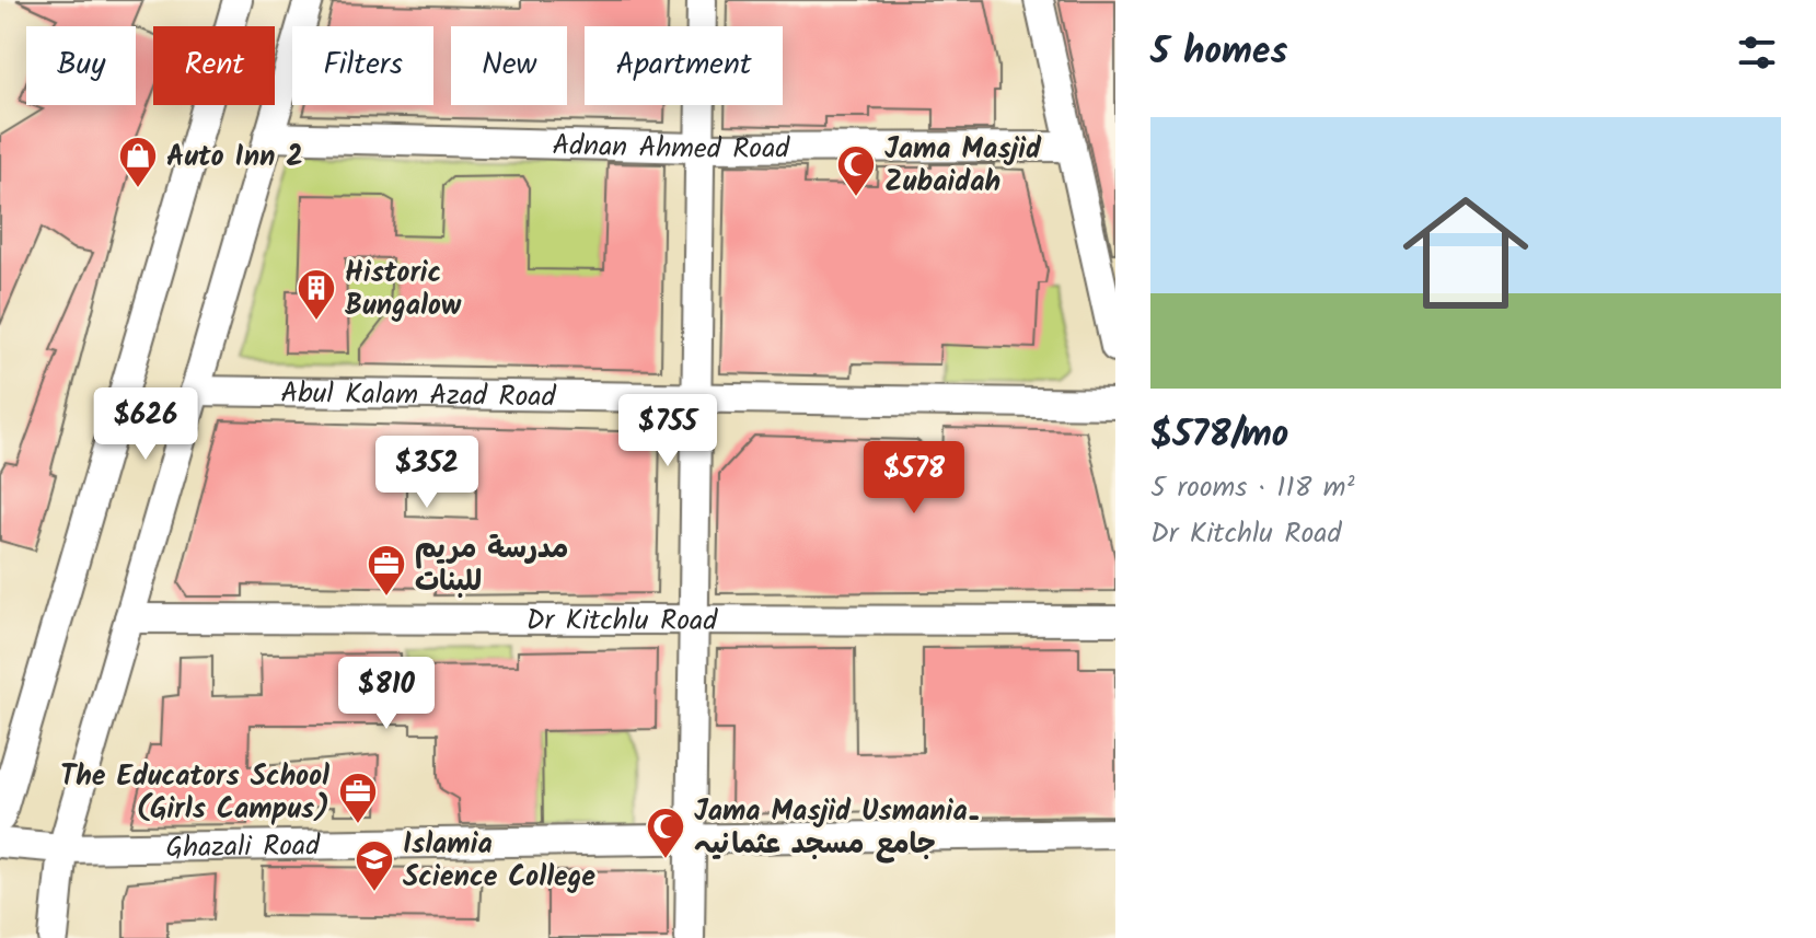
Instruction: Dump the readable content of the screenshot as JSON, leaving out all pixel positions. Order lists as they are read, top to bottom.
{
  "streets": {
    "street": [
      "Adnan Ahmed Road",
      "Abul Kalam Azad Road",
      "Dr Kitchlu Road",
      "Ghazali Road"
    ]
  },
  "places": {
    "shop": ["Auto Inn 2"],
    "mosque": ["Jama Masjid Zubaidah", "Jama Masjid Usmania۔ جامع مسجد عثمانیہ"],
    "building": ["Historic Bungalow"],
    "office": ["مدرسة مريم للبنات", "The Educators School (Girls Campus)"],
    "school or university": ["Islamia Science College"]
  },
  "page": {
    "heading": "5 homes",
    "chip": [
      "Buy",
      "Rent",
      "Filters",
      "New",
      "Apartment"
    ],
    "list": [
      {
        "name": "$578/mo",
        "note": "5 rooms · 118 m² · Dr Kitchlu Road"
      }
    ],
    "price": [
      "$626",
      "$755",
      "$352",
      "$578",
      "$810"
    ]
  }
}
